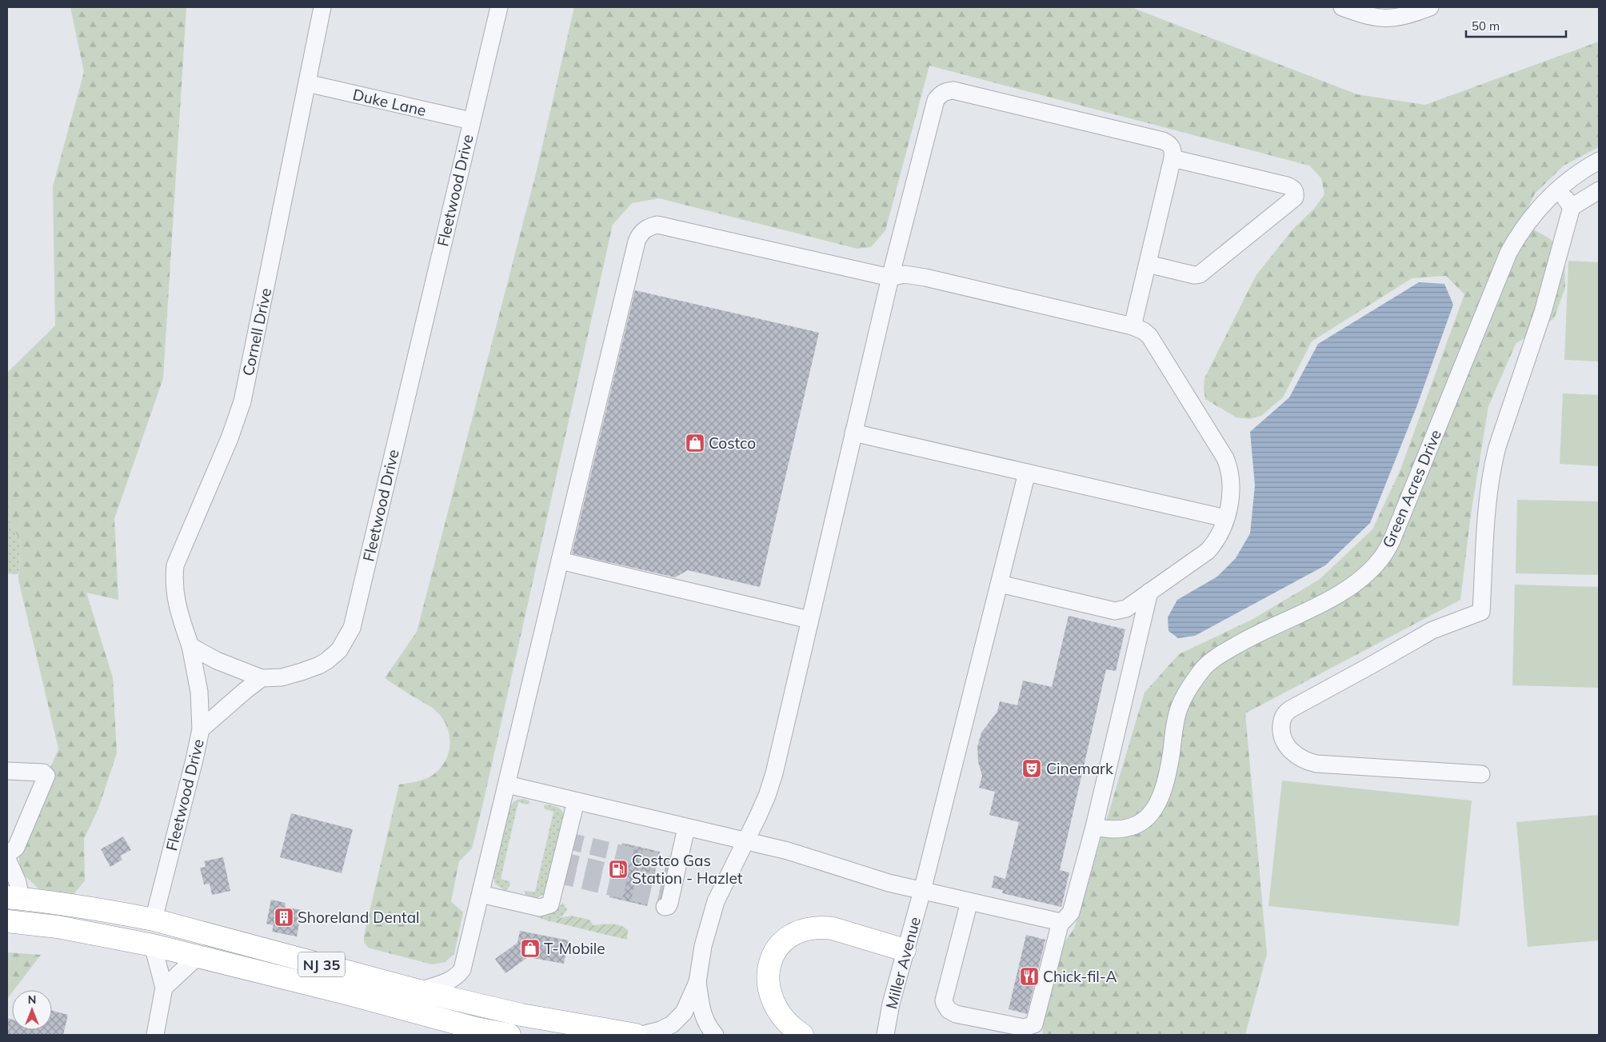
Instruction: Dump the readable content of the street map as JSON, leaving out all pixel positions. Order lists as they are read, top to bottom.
{
  "streets": {
    "highway": ["NJ 35"],
    "street": [
      "Duke Lane",
      "Fleetwood Drive",
      "Cornell Drive",
      "Green Acres Drive",
      "Miller Avenue"
    ]
  },
  "crossings": [
    ["Duke Lane", "Fleetwood Drive"],
    ["Duke Lane", "Cornell Drive"],
    ["Fleetwood Drive", "Cornell Drive"],
    ["Fleetwood Drive", "NJ 35"]
  ],
  "places": {
    "shop": ["Costco", "T-Mobile"],
    "theatre": ["Cinemark"],
    "fuel station": ["Costco Gas Station - Hazlet"],
    "building": ["Shoreland Dental"],
    "restaurant": ["Chick-fil-A"]
  },
  "scale_bar": "50 m",
  "north": "top"
}
